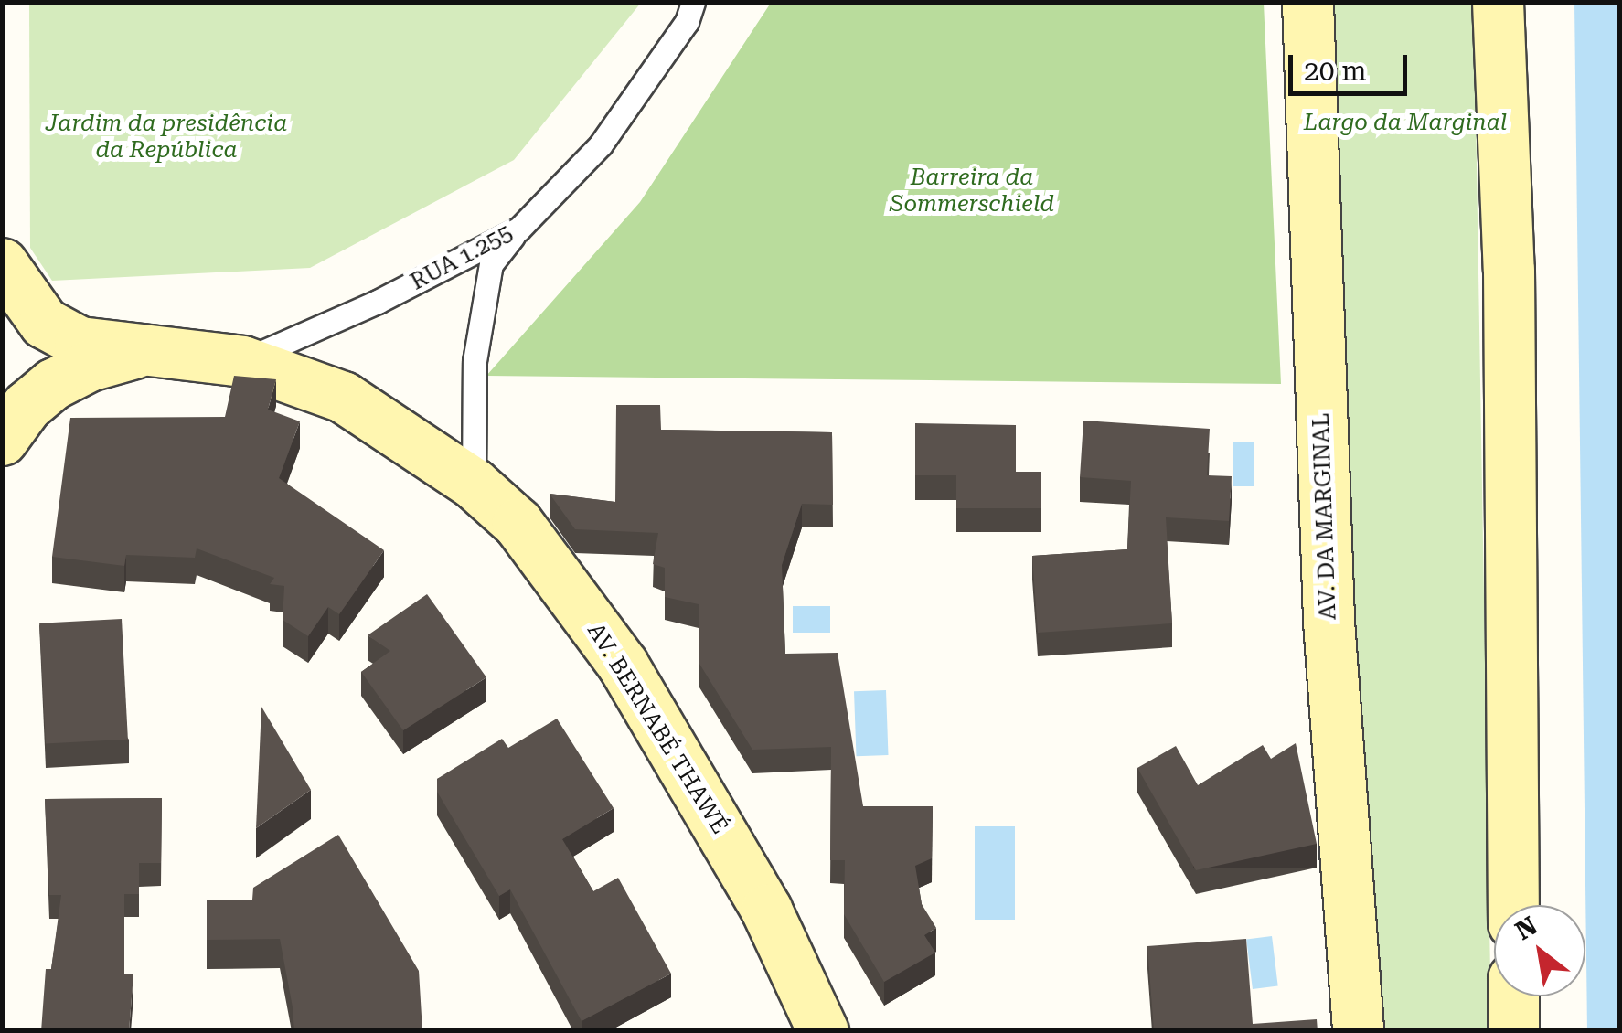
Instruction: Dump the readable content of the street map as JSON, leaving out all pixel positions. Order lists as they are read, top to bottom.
{
  "streets": {
    "main road": ["AV. DA MARGINAL", "AV. BERNABÉ THAWÉ"],
    "lane": ["RUA 1.255"]
  },
  "crossings": [
    ["RUA 1.255", "AV. BERNABÉ THAWÉ"]
  ],
  "parks": ["Largo da Marginal", "Jardim da presidência da República", "Barreira da Sommerschield"],
  "scale_bar": "20 m",
  "north": "top left"
}
